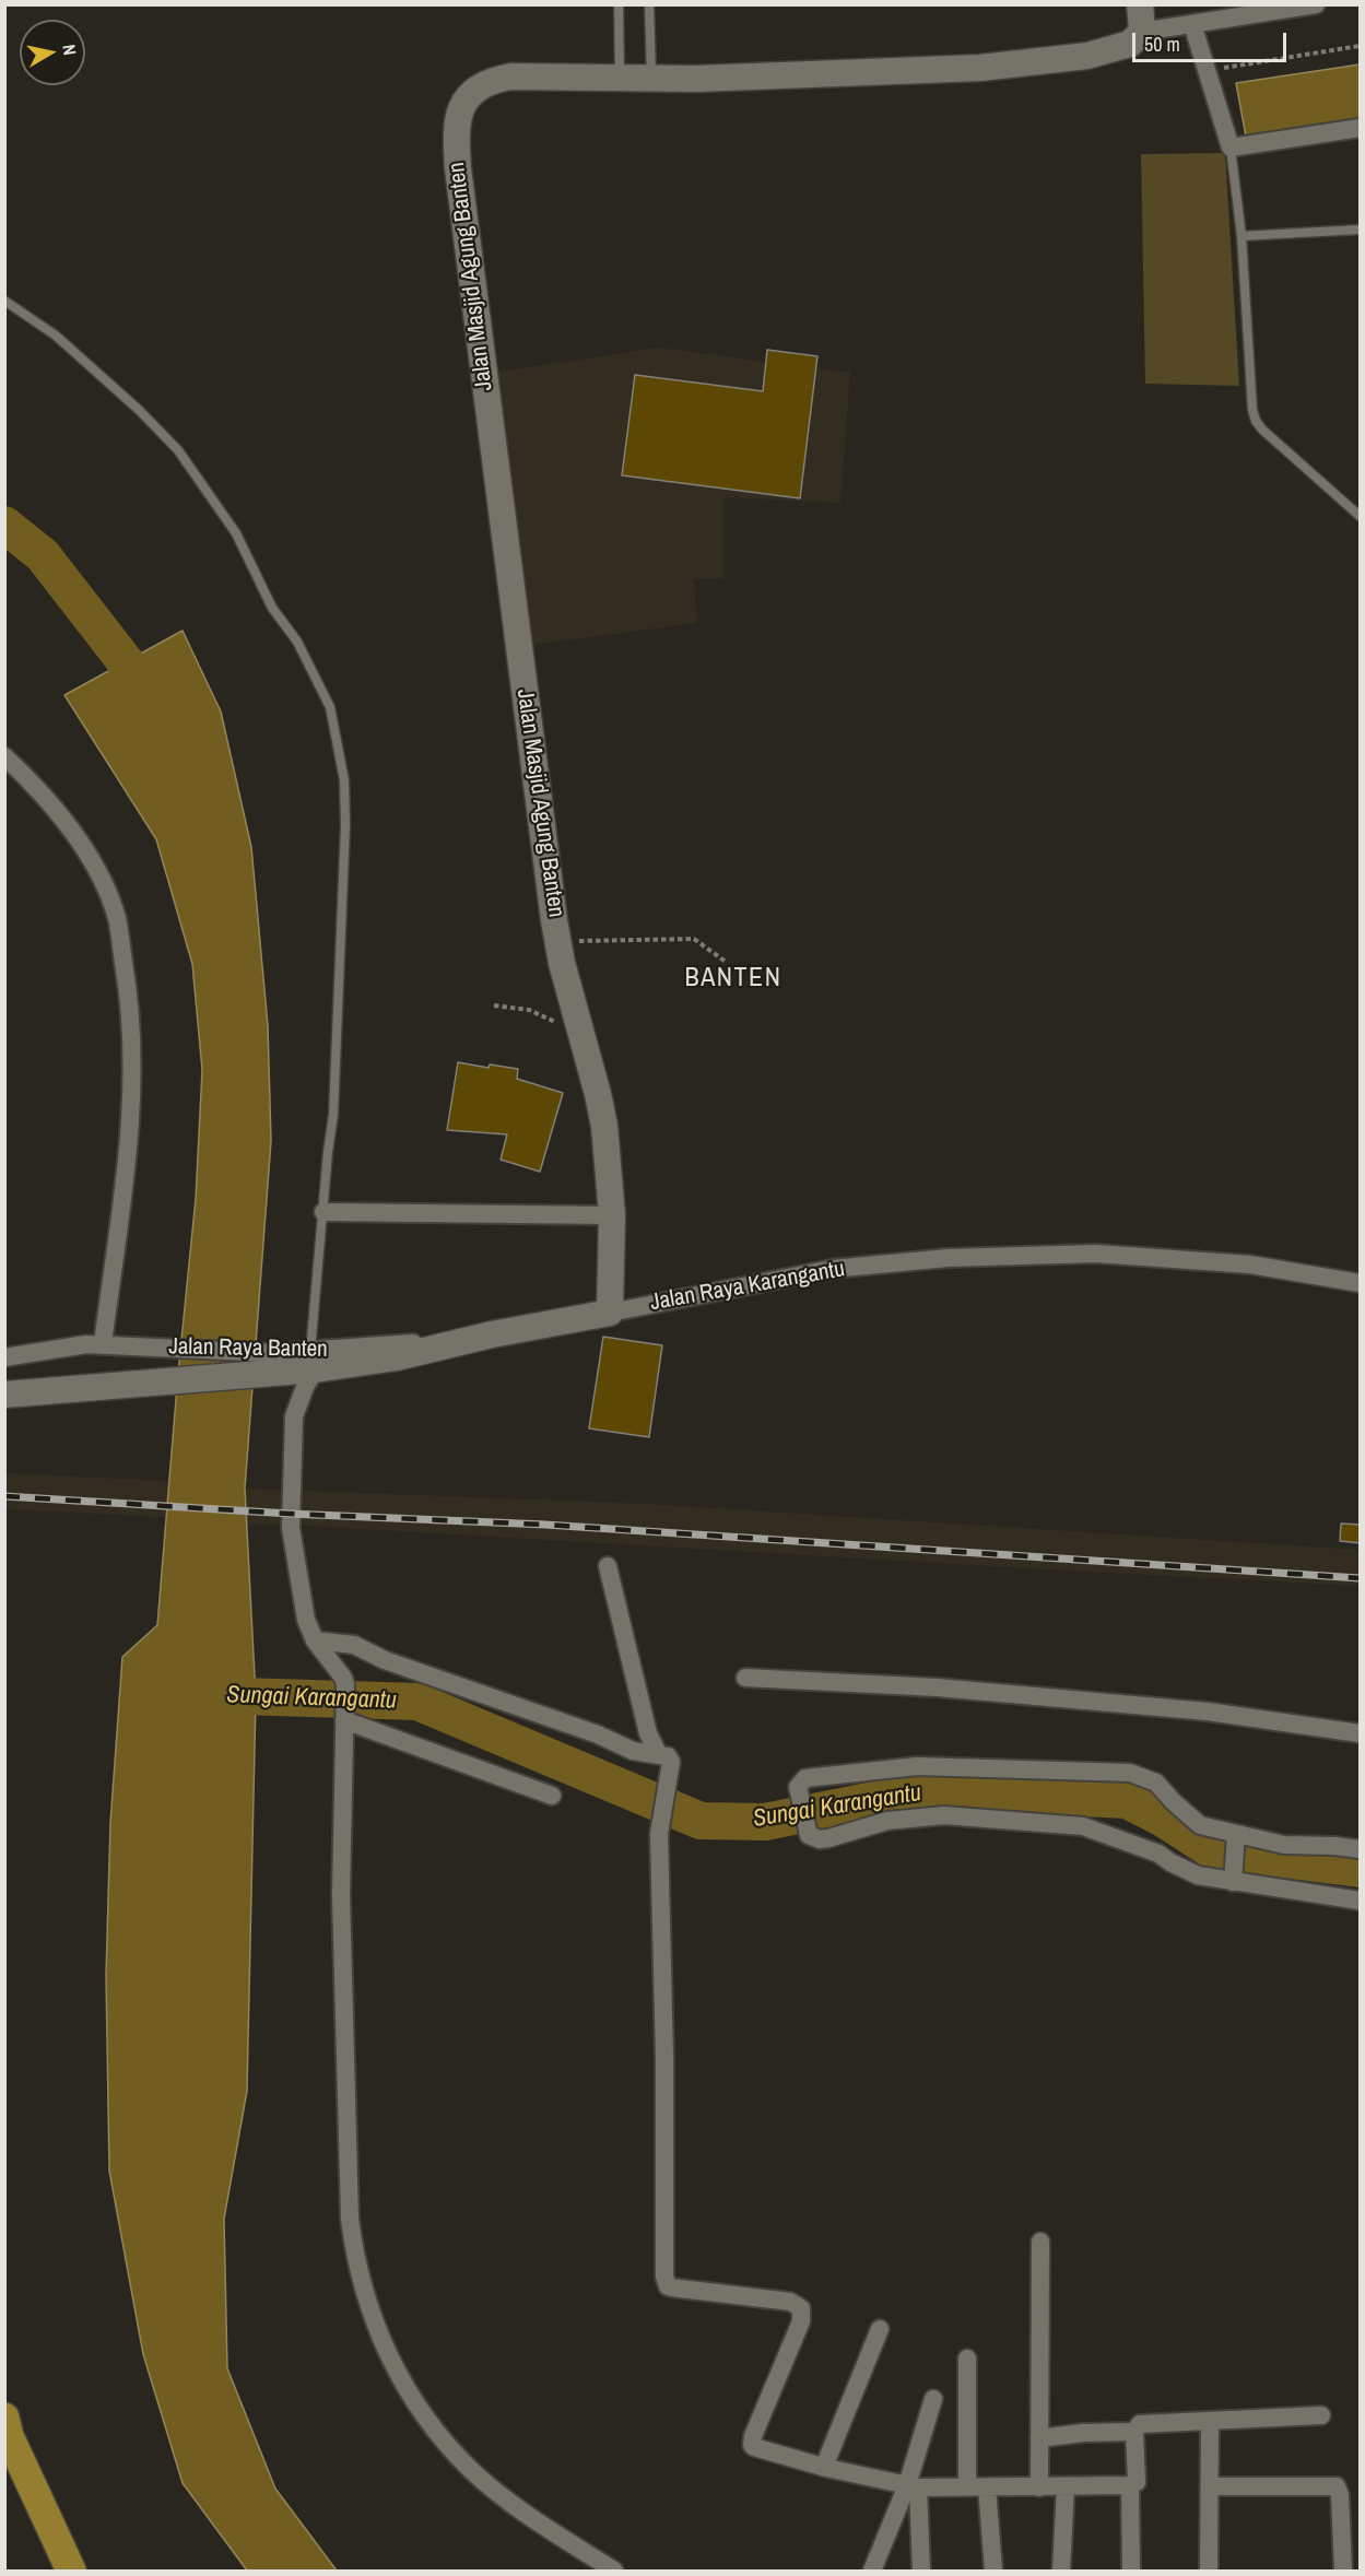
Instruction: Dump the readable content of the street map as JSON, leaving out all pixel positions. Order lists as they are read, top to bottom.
{
  "streets": {
    "main road": ["Jalan Masjid Agung Banten", "Jalan Raya Karangantu"],
    "street": ["Jalan Raya Banten"]
  },
  "crossings": [
    ["Jalan Masjid Agung Banten", "Jalan Raya Karangantu"],
    ["Jalan Raya Karangantu", "Jalan Raya Banten"]
  ],
  "districts": ["BANTEN"],
  "water": ["Sungai Karangantu"],
  "scale_bar": "50 m",
  "north": "right"
}
